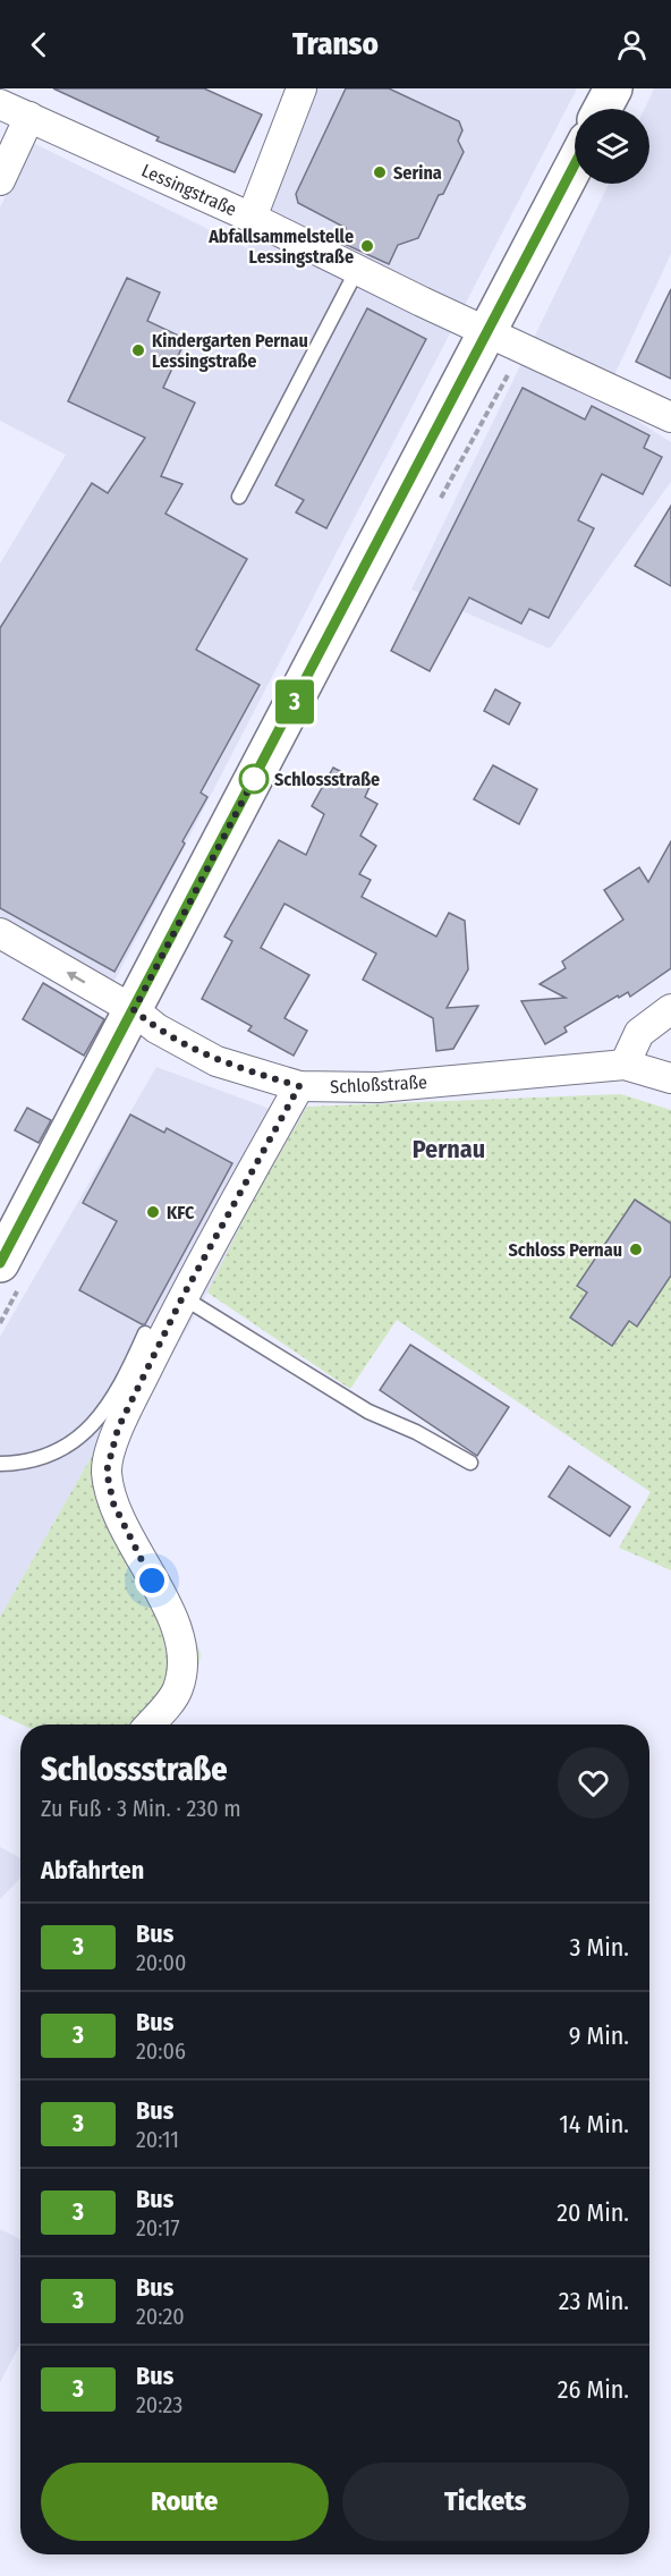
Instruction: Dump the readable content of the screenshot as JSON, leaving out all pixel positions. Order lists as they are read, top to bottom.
{
  "streets": {
    "street": ["Lessingstraße", "Schloßstraße"]
  },
  "districts": ["Pernau"],
  "places": [
    "Serina",
    "Abfallsammelstelle Lessingstraße",
    "Kindergarten Pernau Lessingstraße",
    "Schlossstraße",
    "KFC",
    "Schloss Pernau"
  ],
  "lines": ["bus line 3"],
  "page": {
    "header": "Transo",
    "on_map": "3",
    "heading": [
      ["Schlossstraße", "Zu Fuß · 3 Min. · 230 m"],
      "Abfahrten"
    ],
    "list": [
      {
        "mark": "3",
        "name": "Bus",
        "note": "20:00",
        "value": "3 Min."
      },
      {
        "mark": "3",
        "name": "Bus",
        "note": "20:06",
        "value": "9 Min."
      },
      {
        "mark": "3",
        "name": "Bus",
        "note": "20:11",
        "value": "14 Min."
      },
      {
        "mark": "3",
        "name": "Bus",
        "note": "20:17",
        "value": "20 Min."
      },
      {
        "mark": "3",
        "name": "Bus",
        "note": "20:20",
        "value": "23 Min."
      },
      {
        "mark": "3",
        "name": "Bus",
        "note": "20:23",
        "value": "26 Min."
      }
    ],
    "buttons": ["Route", "Tickets"]
  }
}
